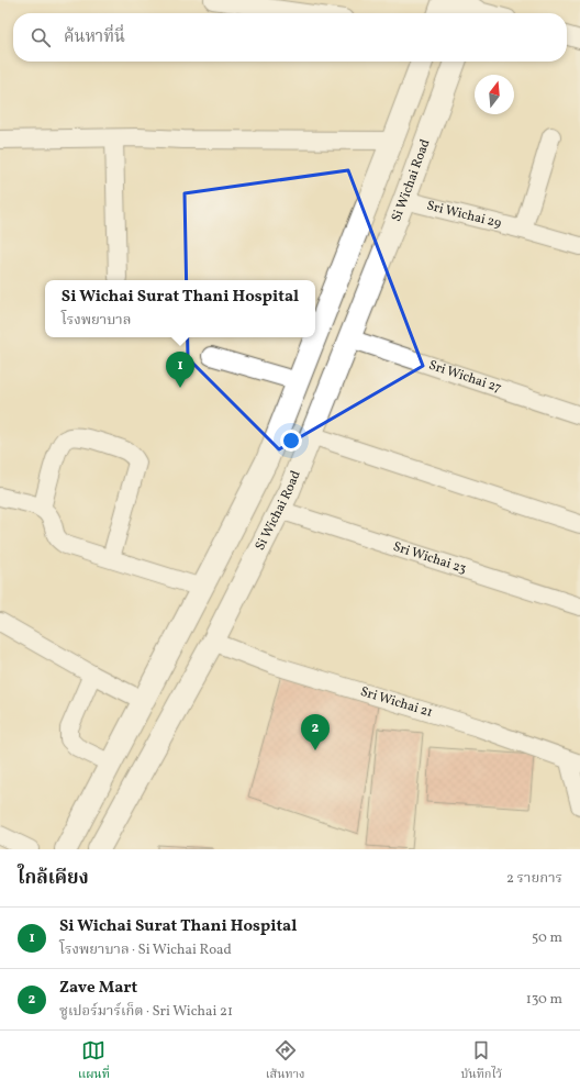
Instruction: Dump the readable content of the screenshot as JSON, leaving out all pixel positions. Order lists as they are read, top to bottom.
{
  "streets": {
    "main road": ["Si Wichai Road"],
    "street": [
      "Sri Wichai 29",
      "Sri Wichai 27",
      "Sri Wichai 23",
      "Sri Wichai 21"
    ]
  },
  "crossings": [
    ["Si Wichai Road", "Sri Wichai 29"],
    ["Si Wichai Road", "Sri Wichai 27"],
    ["Si Wichai Road", "Sri Wichai 23"],
    ["Si Wichai Road", "Sri Wichai 21"]
  ],
  "north": "top",
  "page": {
    "search": "ค้นหาที่นี่",
    "popup": ["Si Wichai Surat Thani Hospital", "โรงพยาบาล"],
    "pins": ["1", "2"],
    "heading": ["ใกล้เคียง", "2 รายการ"],
    "list": [
      {
        "mark": "1",
        "name": "Si Wichai Surat Thani Hospital",
        "note": "โรงพยาบาล · Si Wichai Road",
        "value": "50 m"
      },
      {
        "mark": "2",
        "name": "Zave Mart",
        "note": "ซูเปอร์มาร์เก็ต · Sri Wichai 21",
        "value": "130 m"
      }
    ],
    "nav": ["แผนที่", "เส้นทาง", "บันทึกไว้"]
  }
}
